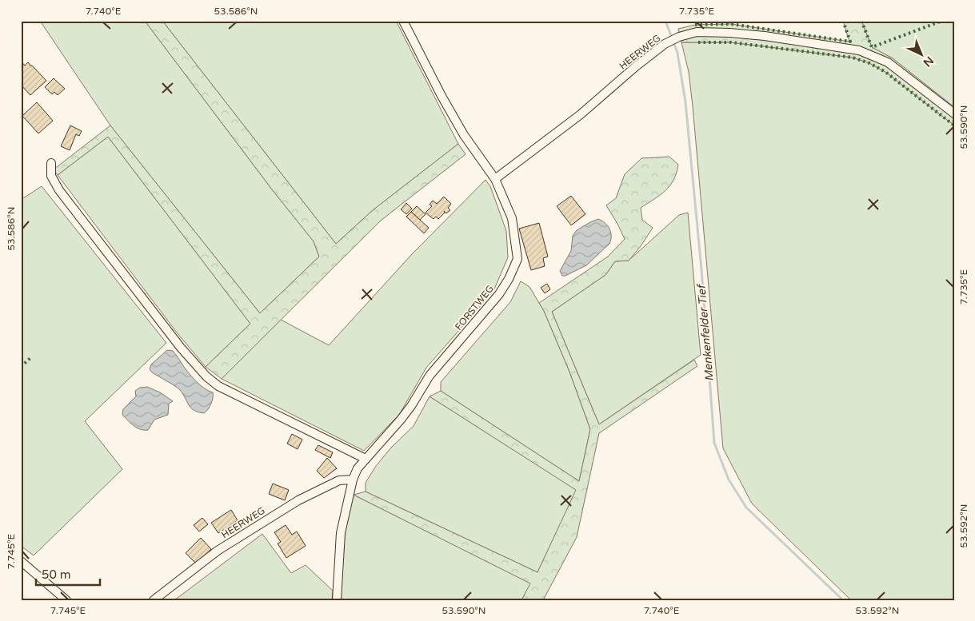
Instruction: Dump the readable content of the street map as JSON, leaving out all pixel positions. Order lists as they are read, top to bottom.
{
  "streets": {
    "street": ["HEERWEG", "FORSTWEG"]
  },
  "crossings": [
    ["HEERWEG", "FORSTWEG"]
  ],
  "water": ["Menkenfelder Tief"],
  "scale_bar": "50 m",
  "north": "bottom right",
  "coordinates": [
    "7.740°E",
    "53.586°N",
    "7.735°E",
    "53.590°N",
    "53.592°N",
    "7.745°E"
  ]
}
